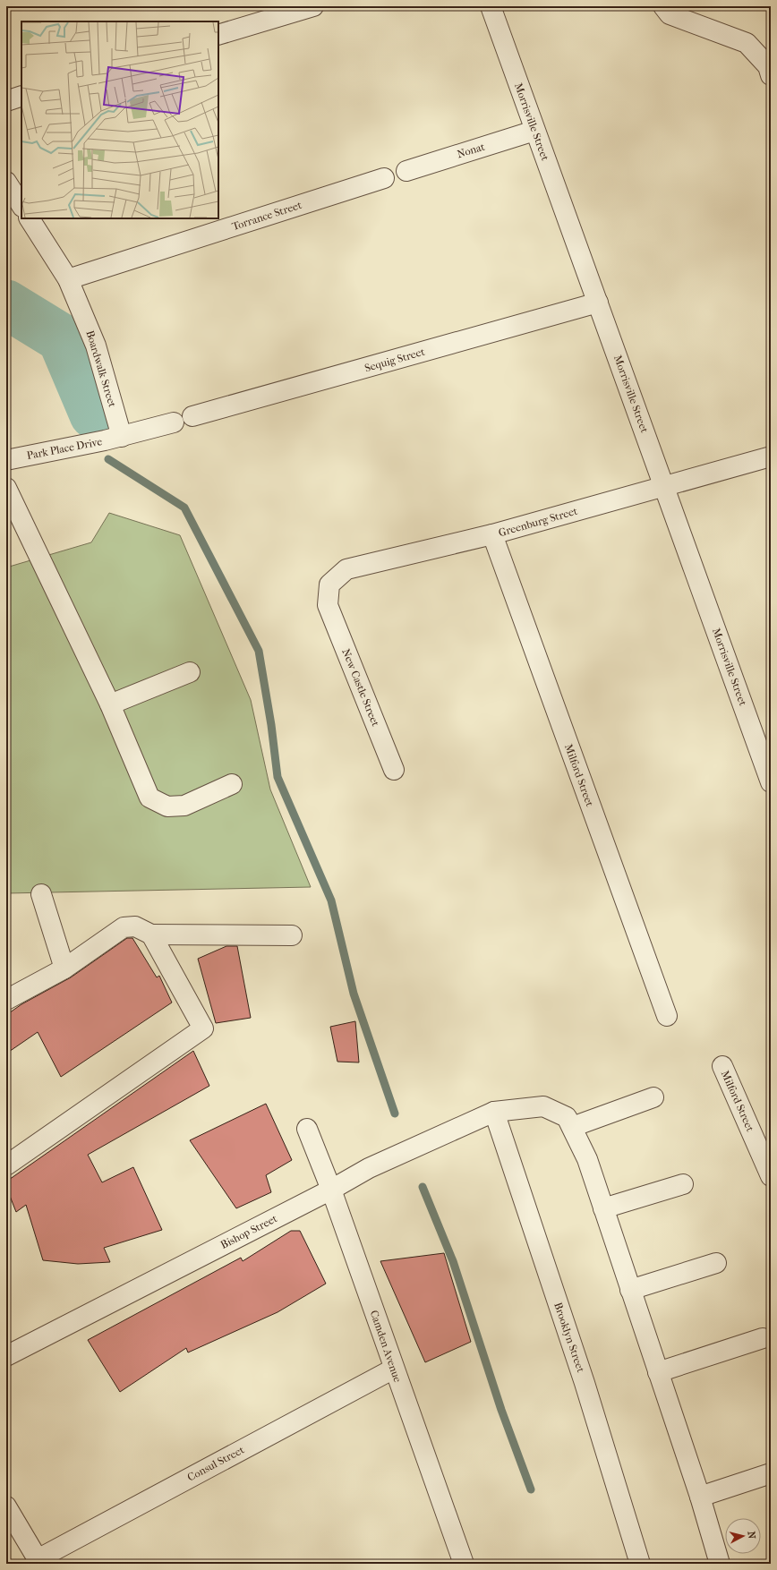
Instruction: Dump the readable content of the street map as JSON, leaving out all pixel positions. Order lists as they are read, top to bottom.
{
  "streets": {
    "street": [
      "Morrisville Street",
      "Nonat",
      "Torrance Street",
      "Sequig Street",
      "Boardwalk Street",
      "Park Place Drive",
      "Greenburg Street",
      "New Castle Street",
      "Milford Street",
      "Bishop Street",
      "Brooklyn Street",
      "Camden Avenue",
      "Consul Street"
    ]
  },
  "crossings": [
    ["Morrisville Street", "Nonat"],
    ["Morrisville Street", "Sequig Street"],
    ["Morrisville Street", "Greenburg Street"],
    ["Torrance Street", "Boardwalk Street"],
    ["Boardwalk Street", "Park Place Drive"],
    ["Greenburg Street", "New Castle Street"],
    ["Greenburg Street", "Milford Street"],
    ["Bishop Street", "Brooklyn Street"],
    ["Bishop Street", "Camden Avenue"],
    ["Camden Avenue", "Consul Street"]
  ],
  "north": "right"
}
